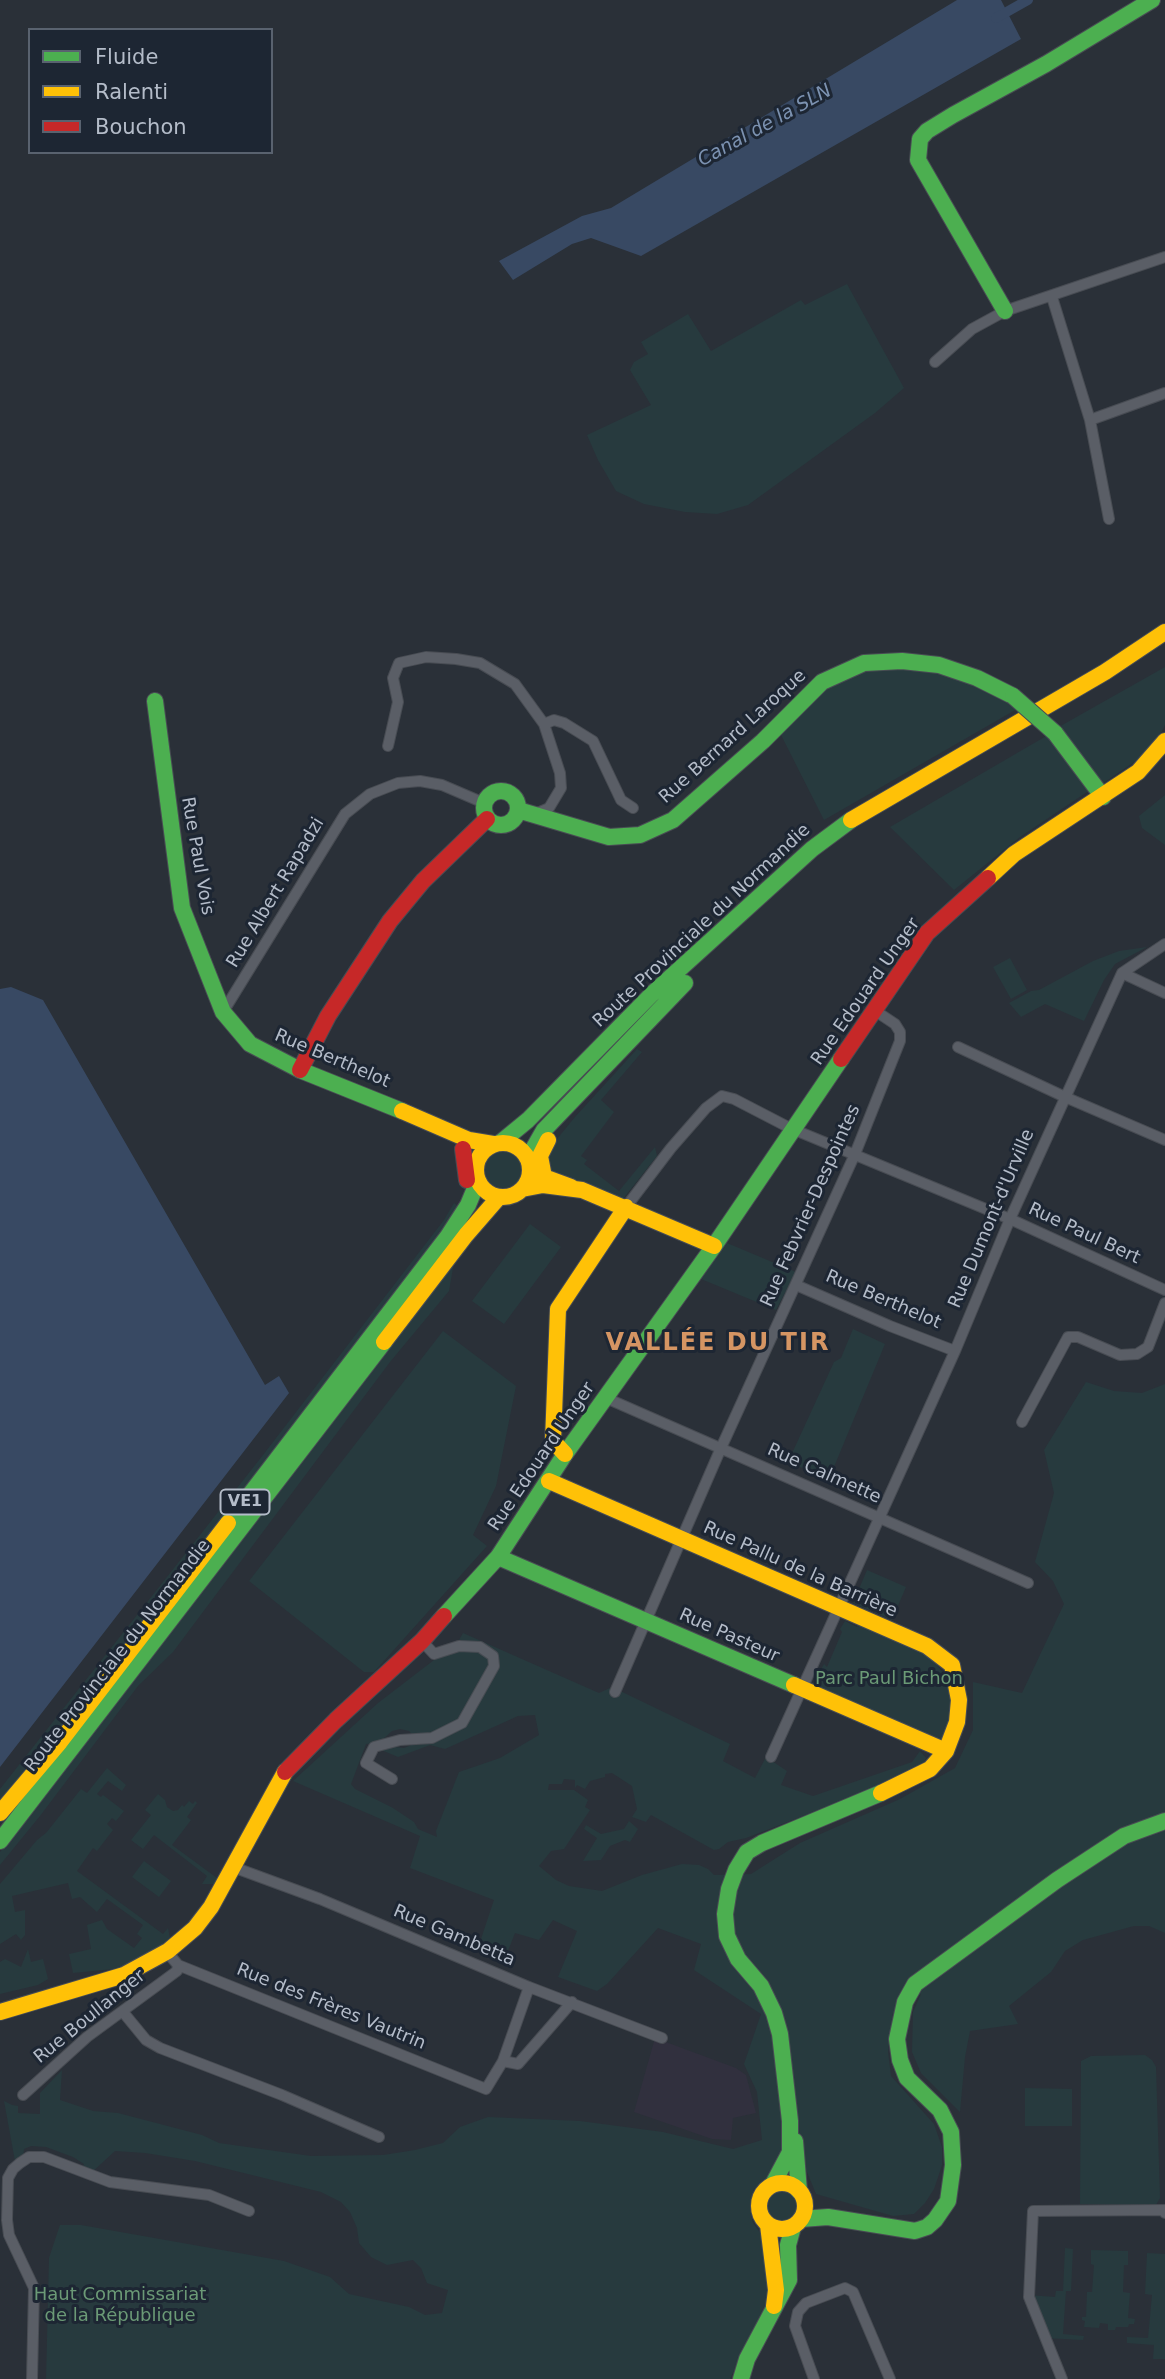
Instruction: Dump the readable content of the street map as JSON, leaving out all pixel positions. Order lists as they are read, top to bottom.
{
  "streets": {
    "main road": [
      "Rue Bernard Laroque",
      "Rue Paul Vois",
      "Route Provinciale du Normandie",
      "Rue Edouard Unger",
      "Rue Berthelot",
      "VE1",
      "Rue Pallu de la Barrière",
      "Rue Pasteur"
    ],
    "street": [
      "Rue Albert Rapadzi",
      "Rue Febvrier-Despointes",
      "Rue Dumont-d'Urville",
      "Rue Paul Bert",
      "Rue Calmette",
      "Rue Gambetta",
      "Rue des Frères Vautrin",
      "Rue Boullanger"
    ]
  },
  "crossings": [
    ["Rue Bernard Laroque", "Rue Albert Rapadzi"],
    ["Rue Bernard Laroque", "Rue Edouard Unger"],
    ["Rue Paul Vois", "Rue Albert Rapadzi"],
    ["Rue Paul Vois", "Rue Berthelot"],
    ["Rue Albert Rapadzi", "Rue Berthelot"],
    ["Route Provinciale du Normandie", "Rue Berthelot"],
    ["Rue Edouard Unger", "Rue Febvrier-Despointes"],
    ["Rue Edouard Unger", "Rue Paul Bert"],
    ["Rue Edouard Unger", "Rue Calmette"],
    ["Rue Edouard Unger", "Rue Pallu de la Barrière"],
    ["Rue Edouard Unger", "Rue Pasteur"],
    ["Rue Edouard Unger", "Rue Gambetta"],
    ["Rue Edouard Unger", "Rue des Frères Vautrin"],
    ["Rue Edouard Unger", "Rue Boullanger"],
    ["Rue Berthelot", "Rue Febvrier-Despointes"],
    ["Rue Berthelot", "Rue Dumont-d'Urville"],
    ["Rue Febvrier-Despointes", "Rue Paul Bert"],
    ["Rue Febvrier-Despointes", "Rue Calmette"],
    ["Rue Febvrier-Despointes", "Rue Pallu de la Barrière"],
    ["Rue Febvrier-Despointes", "Rue Pasteur"],
    ["Rue Dumont-d'Urville", "Rue Paul Bert"],
    ["Rue Dumont-d'Urville", "Rue Calmette"],
    ["Rue Dumont-d'Urville", "Rue Pallu de la Barrière"],
    ["Rue Dumont-d'Urville", "Rue Pasteur"],
    ["Rue Pallu de la Barrière", "Rue Pasteur"],
    ["Rue des Frères Vautrin", "Rue Boullanger"]
  ],
  "districts": ["VALLÉE DU TIR"],
  "water": ["Canal de la SLN"],
  "parks": ["Parc Paul Bichon", "Haut Commissariat de la République"],
  "legend": ["Fluide", "Ralenti", "Bouchon"]
}
